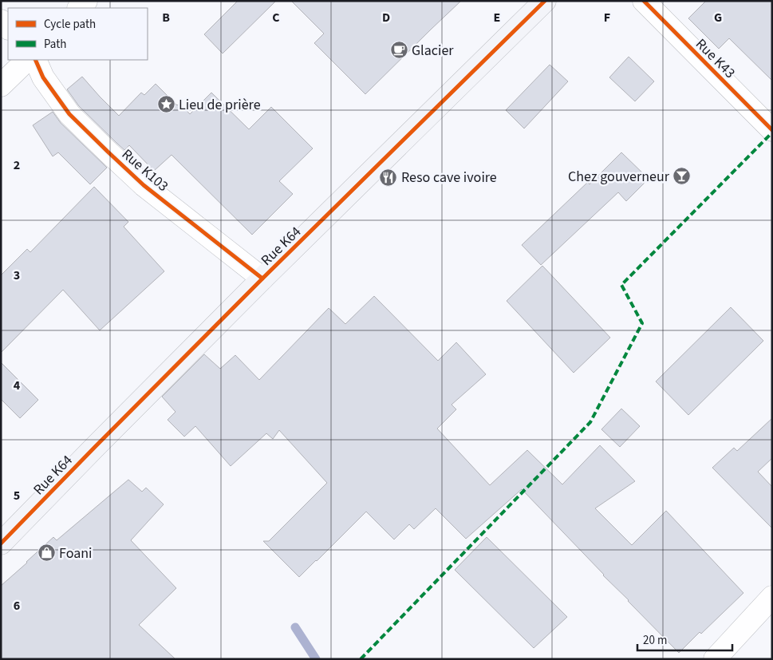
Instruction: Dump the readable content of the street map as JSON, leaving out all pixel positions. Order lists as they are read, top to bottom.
{
  "streets": {
    "street": ["Rue K43", "Rue K103", "Rue K64"]
  },
  "crossings": [
    ["Rue K103", "Rue K64"]
  ],
  "places": {
    "cafe": ["Glacier"],
    "place": ["Lieu de prière"],
    "bar": ["Chez gouverneur"],
    "restaurant": ["Reso cave ivoire"],
    "shop": ["Foani"]
  },
  "legend": ["Cycle path", "Path"],
  "scale_bar": "20 m",
  "grid": {
    "columns": [
      "B",
      "C",
      "D",
      "E",
      "F",
      "G"
    ],
    "rows": [
      "2",
      "3",
      "4",
      "5",
      "6"
    ]
  }
}
